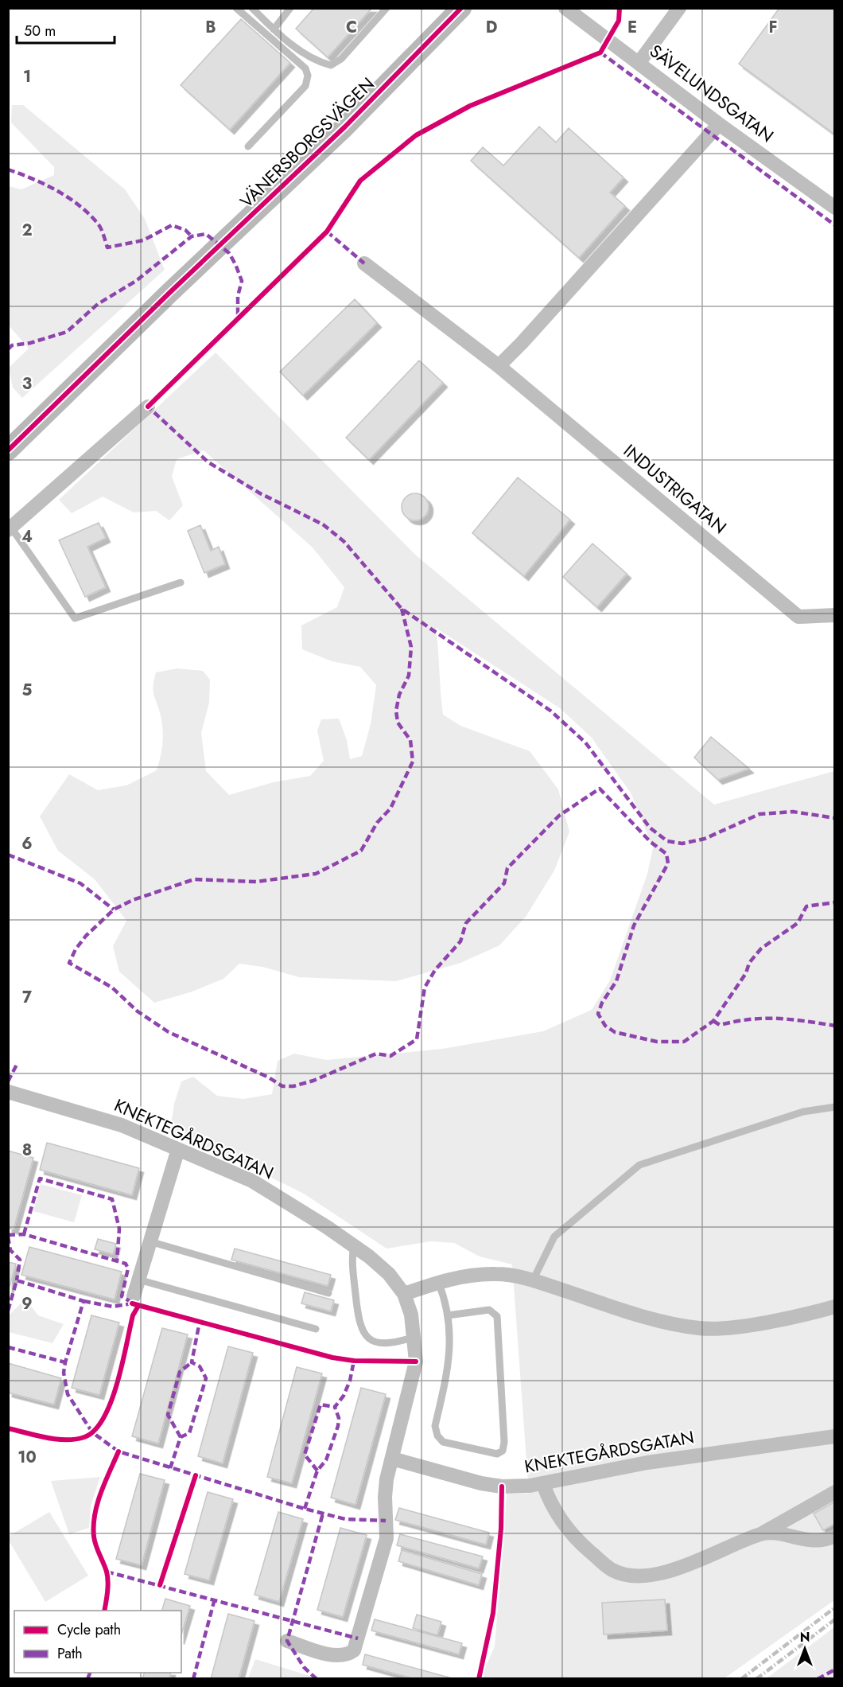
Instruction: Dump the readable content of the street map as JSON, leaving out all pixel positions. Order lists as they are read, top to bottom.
{
  "streets": {
    "main road": ["VÄNERSBORGSVÄGEN"],
    "street": ["SÄVELUNDSGATAN", "INDUSTRIGATAN", "KNEKTEGÅRDSGATAN"]
  },
  "legend": ["Cycle path", "Path"],
  "scale_bar": "50 m",
  "north": "top",
  "grid": {
    "columns": [
      "B",
      "C",
      "D",
      "E",
      "F"
    ],
    "rows": [
      "1",
      "2",
      "3",
      "4",
      "5",
      "6",
      "7",
      "8",
      "9",
      "10"
    ]
  }
}
